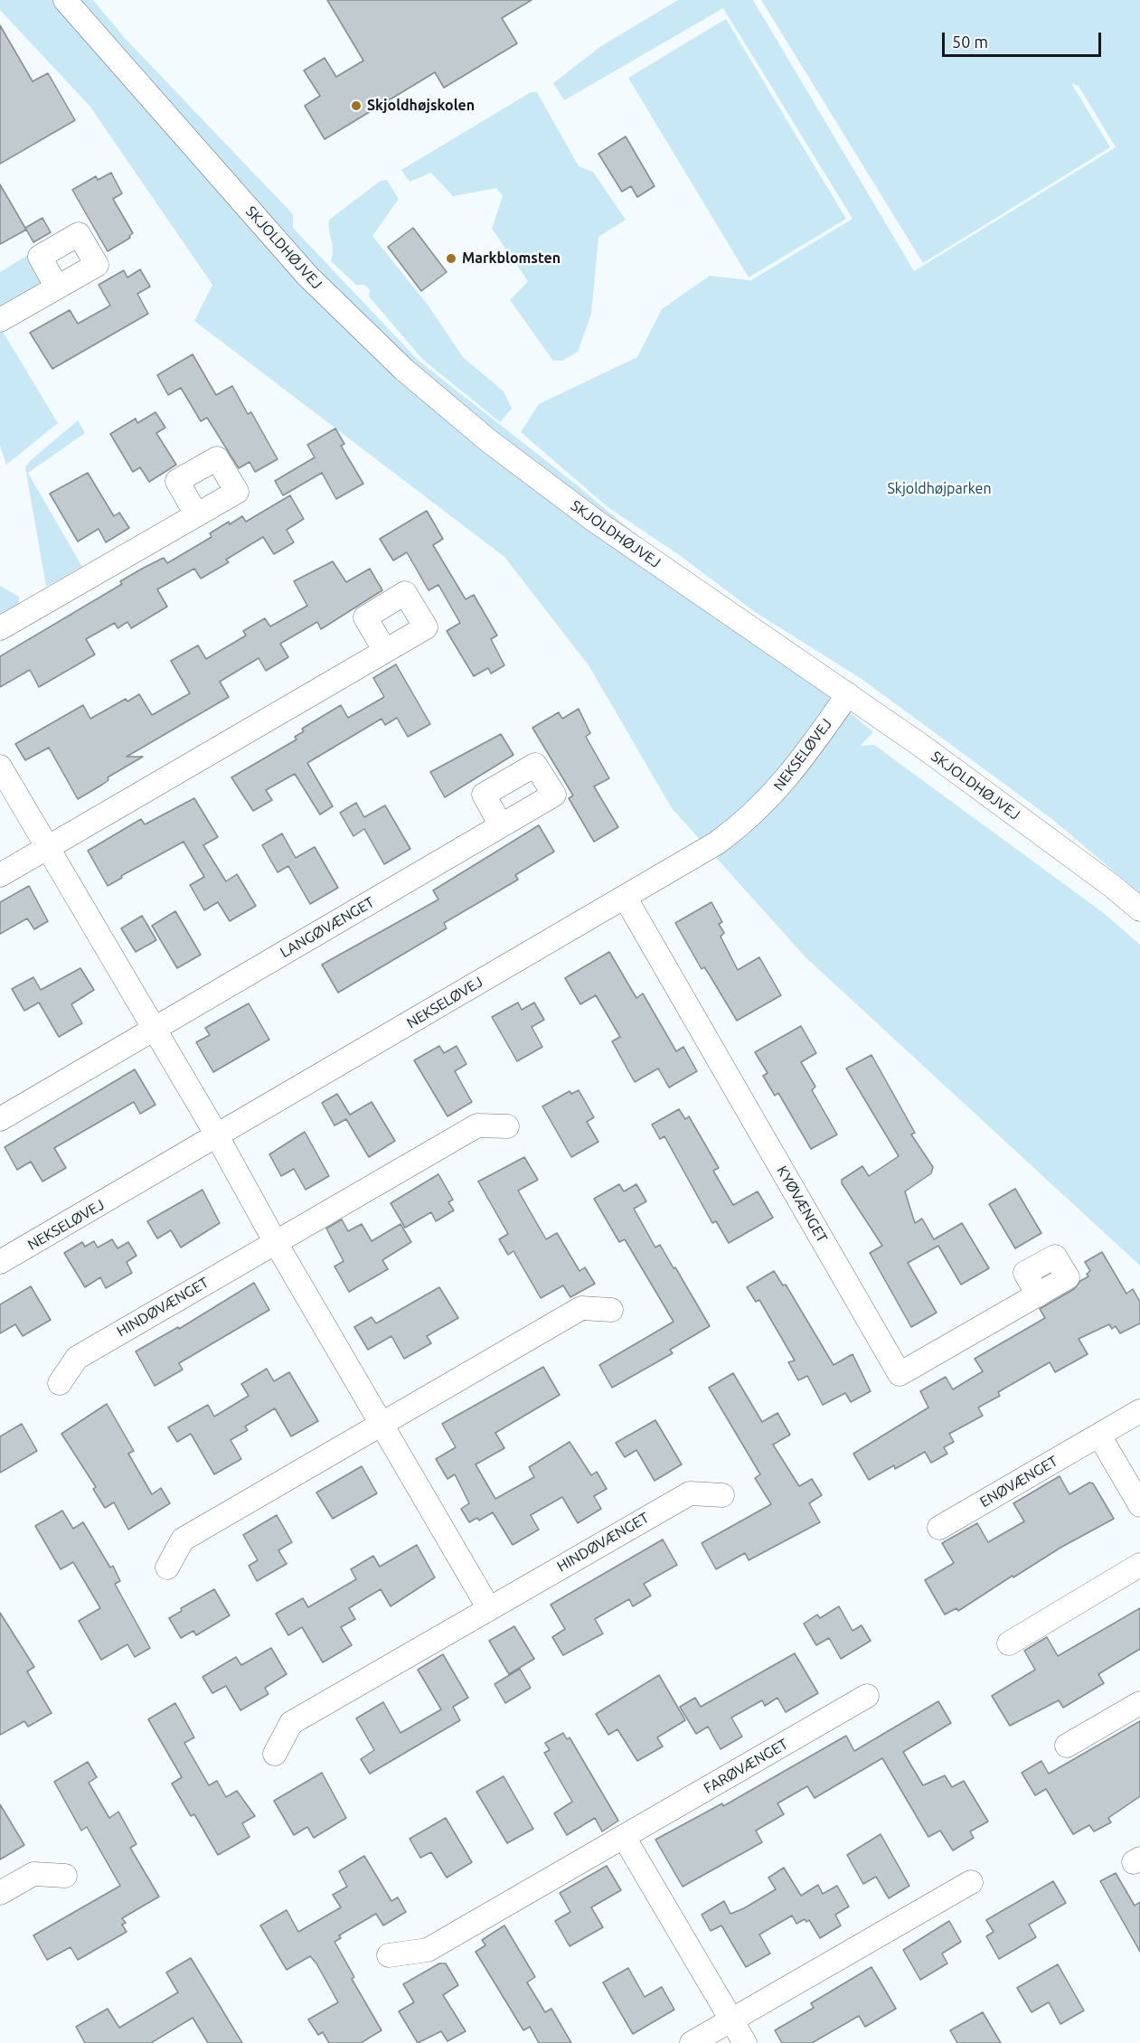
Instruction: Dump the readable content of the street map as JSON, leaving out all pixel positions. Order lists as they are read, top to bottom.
{
  "streets": {
    "street": [
      "SKJOLDHØJVEJ",
      "NEKSELØVEJ",
      "LANGØVÆNGET",
      "KYØVÆNGET",
      "HINDØVÆNGET",
      "ENØVÆNGET",
      "FARØVÆNGET"
    ]
  },
  "crossings": [
    ["SKJOLDHØJVEJ", "NEKSELØVEJ"],
    ["NEKSELØVEJ", "KYØVÆNGET"]
  ],
  "parks": ["Skjoldhøjparken"],
  "places": ["Skjoldhøjskolen", "Markblomsten"],
  "scale_bar": "50 m"
}
